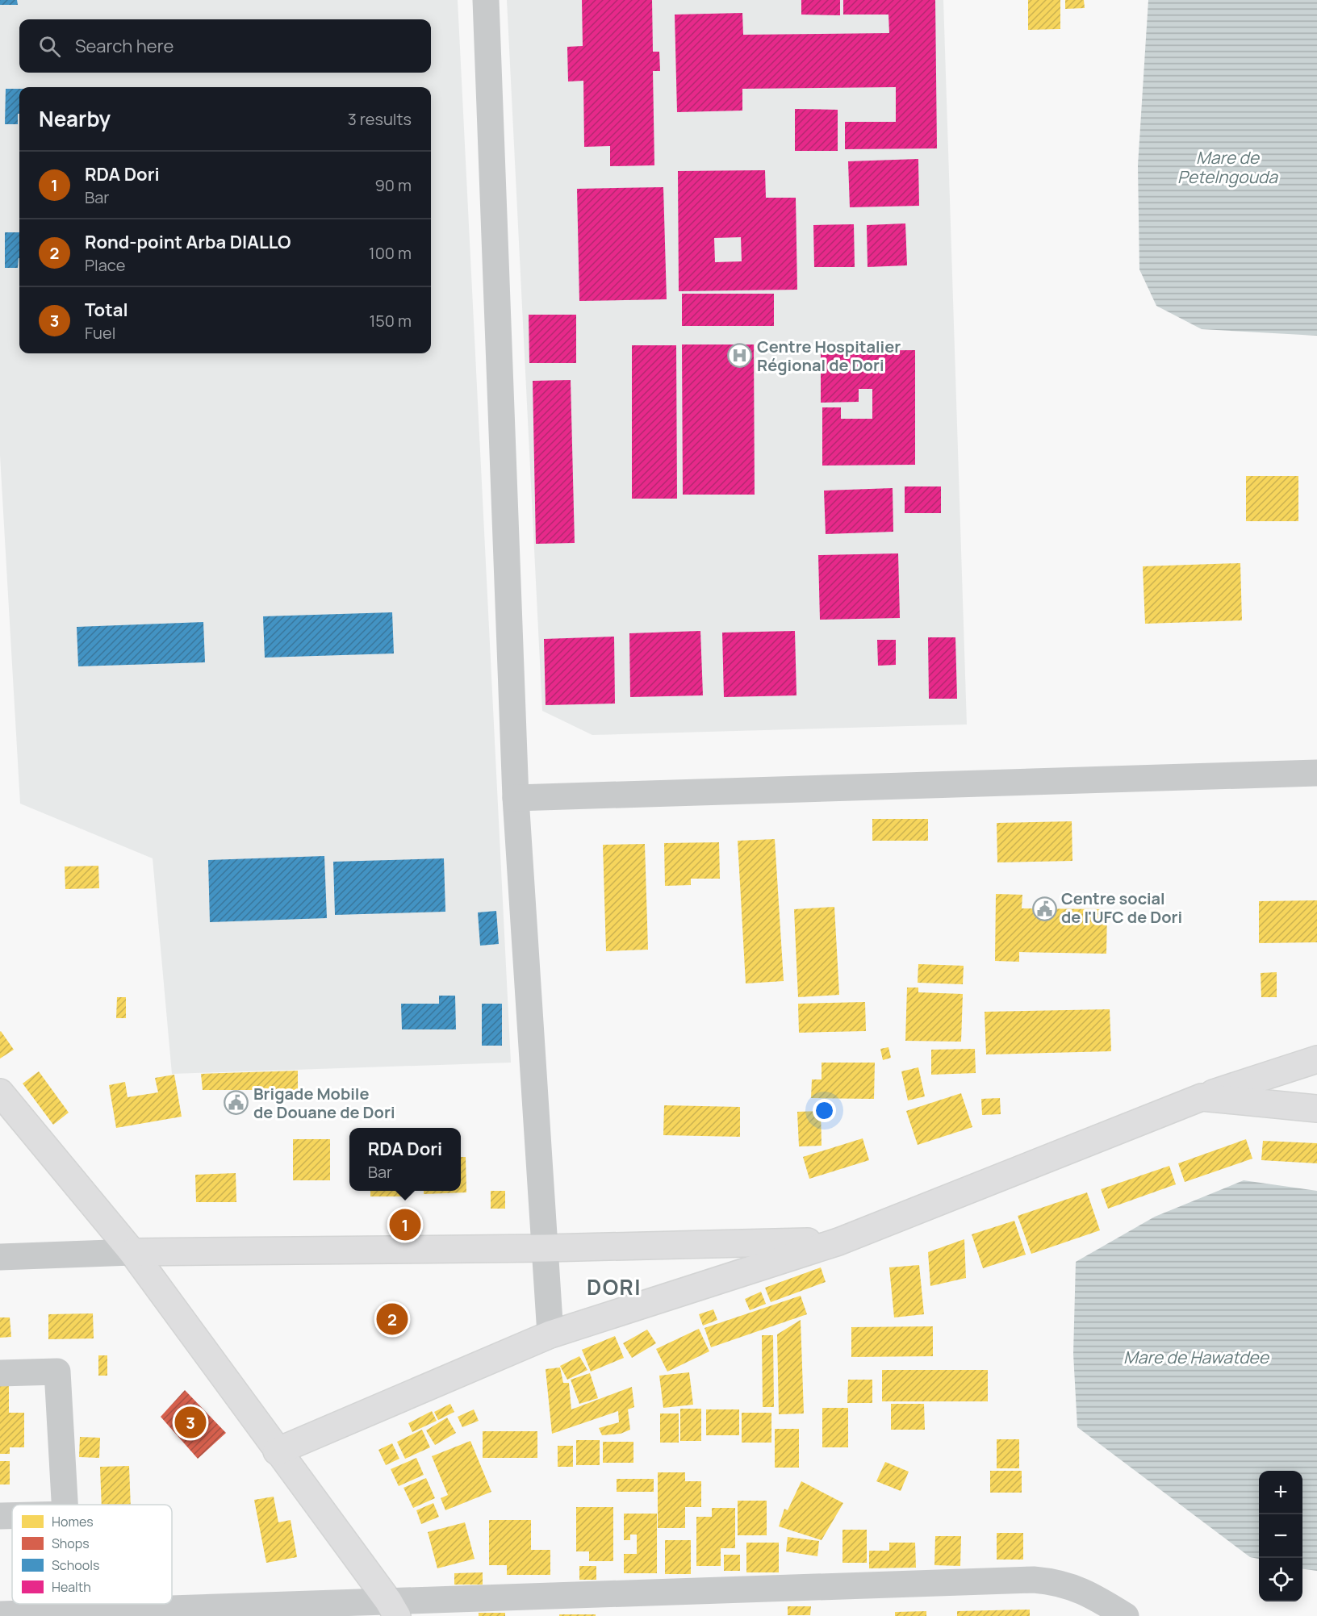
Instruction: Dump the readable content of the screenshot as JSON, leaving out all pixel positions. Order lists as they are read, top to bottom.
{
  "districts": ["DORI"],
  "water": ["Mare de Petelngouda", "Mare de Hawatdee"],
  "places": {
    "hospital": ["Centre Hospitalier Régional de Dori"],
    "public building": ["Centre social de l'UFC de Dori", "Brigade Mobile de Douane de Dori"]
  },
  "legend": [
    "Homes",
    "Shops",
    "Schools",
    "Health"
  ],
  "page": {
    "search": "Search here",
    "heading": ["Nearby", "3 results"],
    "list": [
      {
        "mark": "1",
        "name": "RDA Dori",
        "note": "Bar",
        "value": "90 m"
      },
      {
        "mark": "2",
        "name": "Rond-point Arba DIALLO",
        "note": "Place",
        "value": "100 m"
      },
      {
        "mark": "3",
        "name": "Total",
        "note": "Fuel",
        "value": "150 m"
      }
    ],
    "popup": ["RDA Dori", "Bar"],
    "pins": ["1", "2", "3"],
    "map_buttons": ["+", "−"]
  }
}
